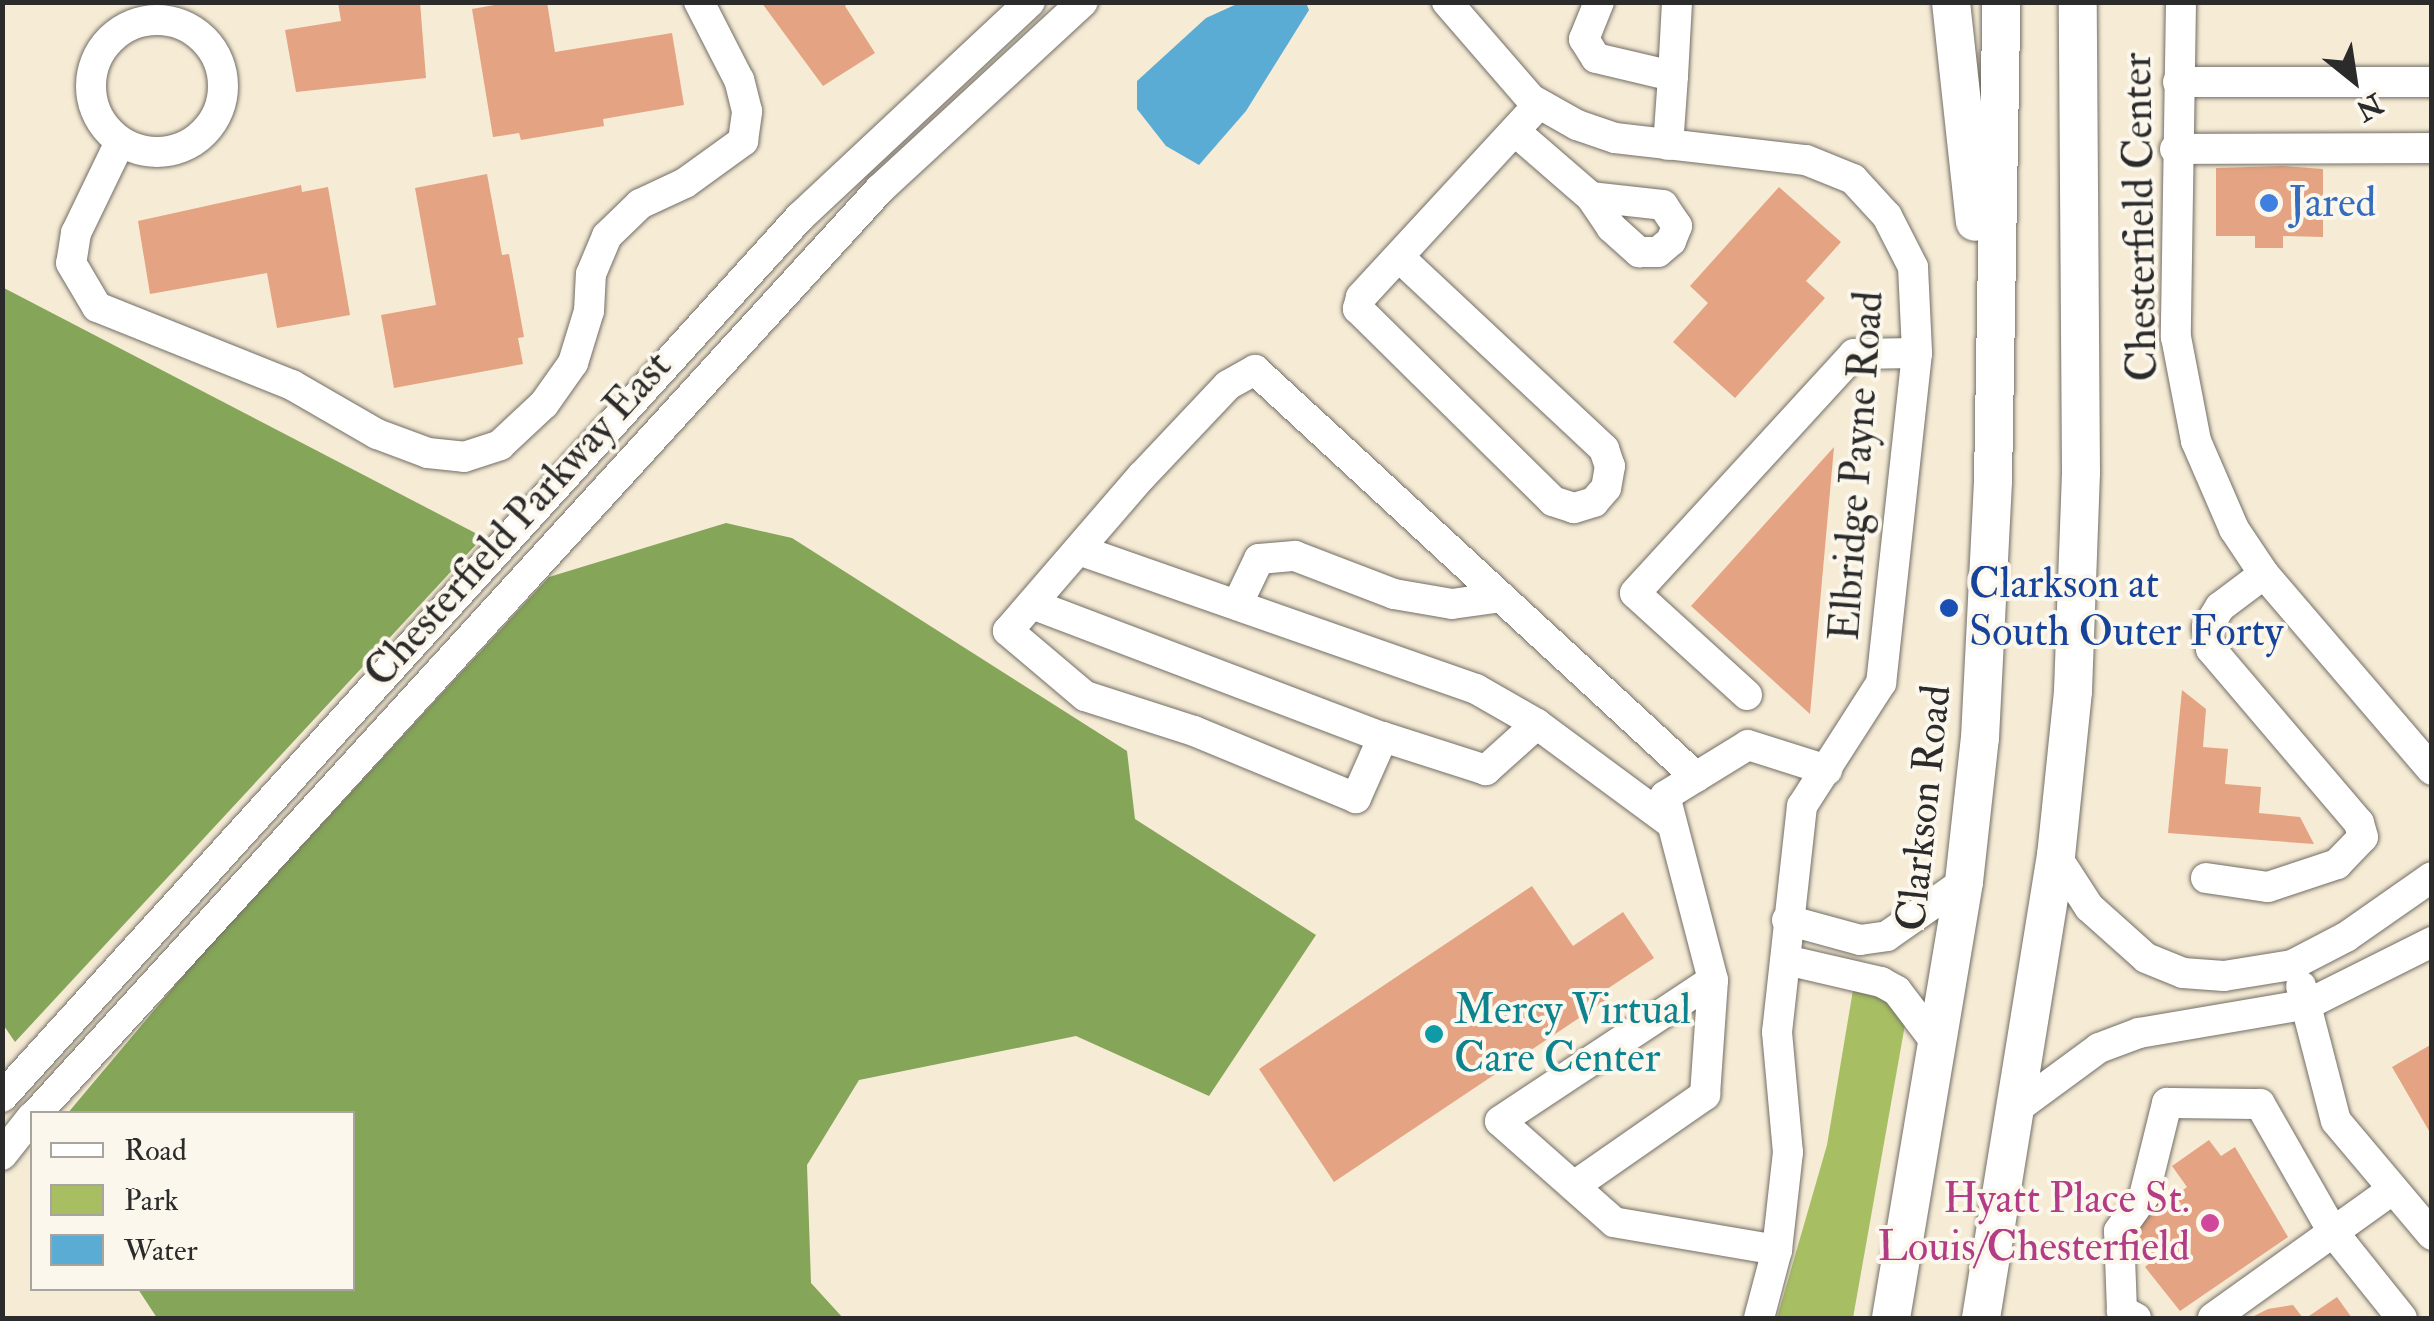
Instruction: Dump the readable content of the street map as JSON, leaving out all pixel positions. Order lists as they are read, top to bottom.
{
  "streets": {
    "main road": ["Clarkson Road"],
    "street": ["Chesterfield Center", "Elbridge Payne Road", "Chesterfield Parkway East"]
  },
  "places": [
    "Jared",
    "Clarkson at South Outer Forty",
    "Mercy Virtual Care Center",
    "Hyatt Place St. Louis/Chesterfield"
  ],
  "legend": ["Road", "Park", "Water"],
  "north": "bottom right"
}
